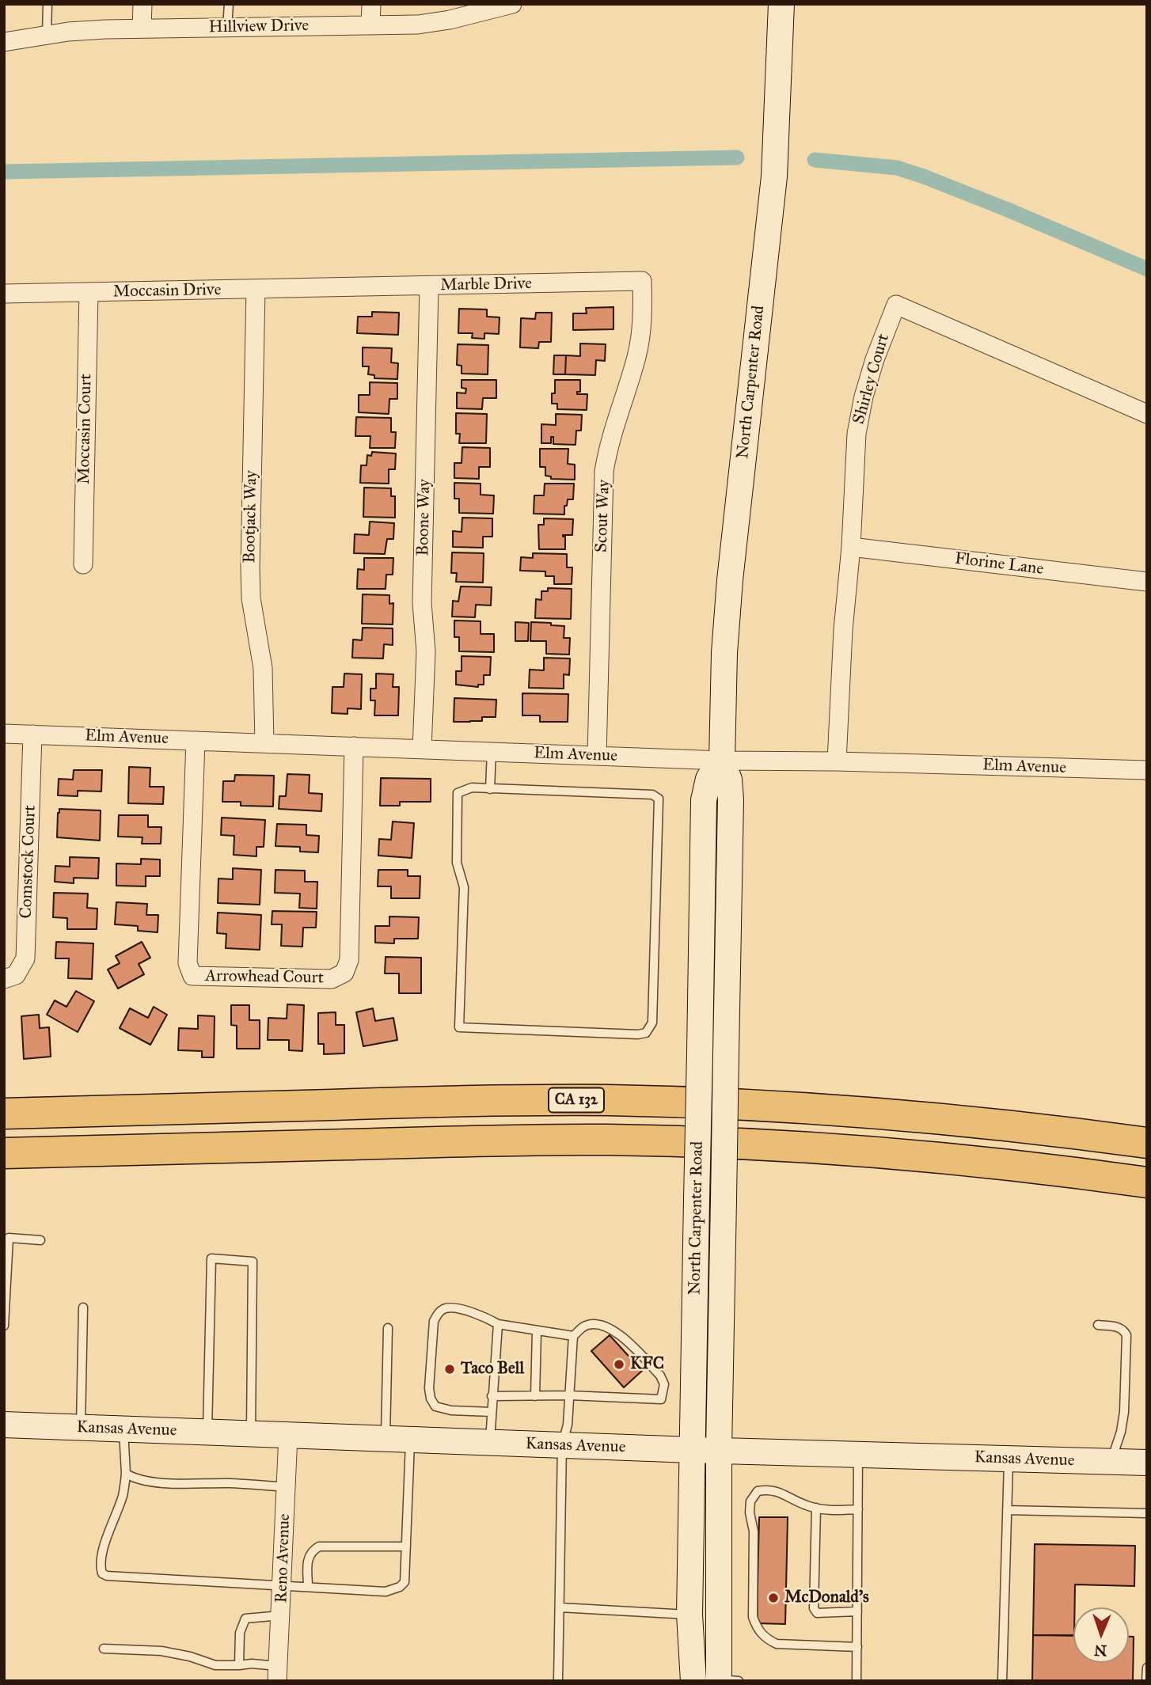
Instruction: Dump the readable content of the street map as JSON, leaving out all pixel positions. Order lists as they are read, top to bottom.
{
  "streets": {
    "highway": ["CA 132"],
    "main road": ["North Carpenter Road", "Kansas Avenue"],
    "street": [
      "Hillview Drive",
      "Marble Drive",
      "Moccasin Drive",
      "Shirley Court",
      "Moccasin Court",
      "Scout Way",
      "Bootjack Way",
      "Boone Way",
      "Florine Lane",
      "Elm Avenue",
      "Comstock Court",
      "Arrowhead Court",
      "Reno Avenue"
    ]
  },
  "crossings": [
    ["Marble Drive", "Moccasin Drive"],
    ["Marble Drive", "Scout Way"],
    ["Marble Drive", "Boone Way"],
    ["Moccasin Drive", "Moccasin Court"],
    ["Moccasin Drive", "Bootjack Way"],
    ["Shirley Court", "Florine Lane"],
    ["Shirley Court", "Elm Avenue"],
    ["North Carpenter Road", "Elm Avenue"],
    ["North Carpenter Road", "Kansas Avenue"],
    ["Scout Way", "Elm Avenue"],
    ["Bootjack Way", "Elm Avenue"],
    ["Boone Way", "Elm Avenue"],
    ["Elm Avenue", "Comstock Court"],
    ["Elm Avenue", "Arrowhead Court"],
    ["Kansas Avenue", "Reno Avenue"]
  ],
  "places": ["KFC", "Taco Bell", "McDonald's"],
  "north": "bottom"
}
